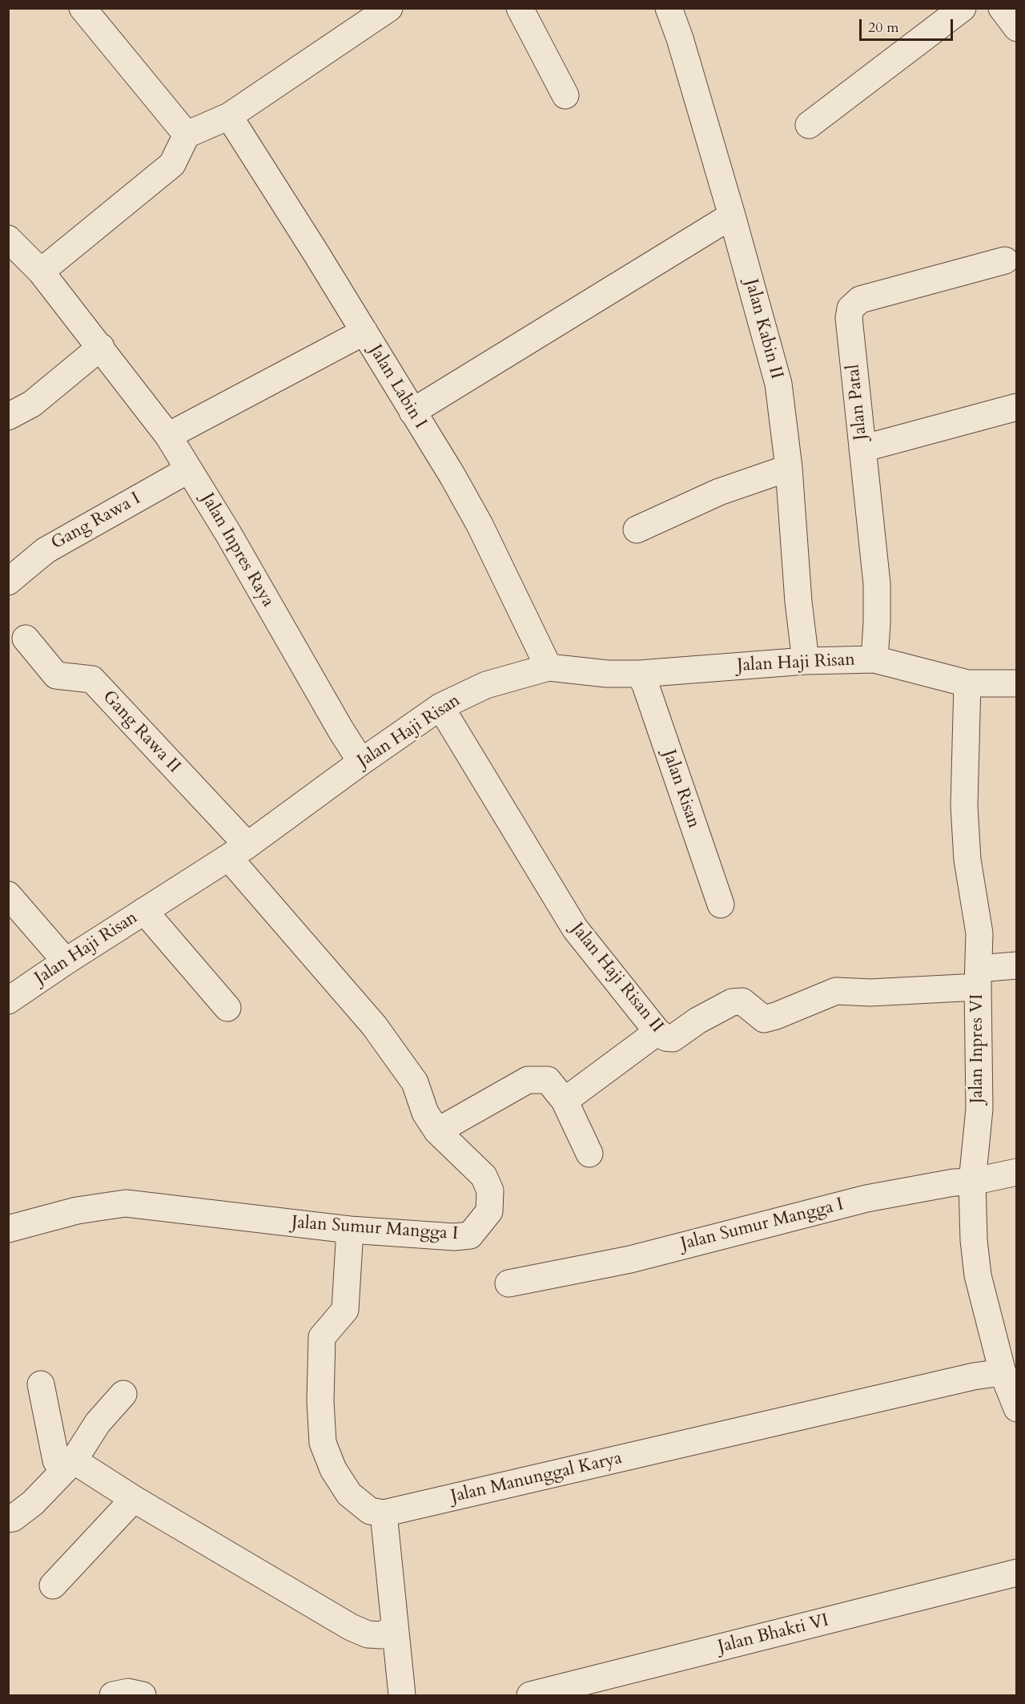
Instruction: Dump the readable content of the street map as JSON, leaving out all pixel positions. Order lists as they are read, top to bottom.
{
  "streets": {
    "street": [
      "Jalan Kabin II",
      "Jalan Labin I",
      "Jalan Patal",
      "Gang Rawa I",
      "Jalan Inpres Raya",
      "Jalan Haji Risan",
      "Gang Rawa II",
      "Jalan Risan",
      "Jalan Haji Risan II",
      "Jalan Inpres VI",
      "Jalan Sumur Mangga I",
      "Jalan Manunggal Karya",
      "Jalan Bhakti VI"
    ]
  },
  "crossings": [
    ["Jalan Kabin II", "Jalan Haji Risan"],
    ["Jalan Labin I", "Jalan Haji Risan"],
    ["Jalan Patal", "Jalan Haji Risan"],
    ["Gang Rawa I", "Jalan Inpres Raya"],
    ["Jalan Inpres Raya", "Jalan Haji Risan"],
    ["Jalan Haji Risan", "Gang Rawa II"],
    ["Jalan Haji Risan", "Jalan Risan"],
    ["Jalan Haji Risan", "Jalan Haji Risan II"],
    ["Jalan Haji Risan", "Jalan Inpres VI"],
    ["Jalan Haji Risan", "Jalan Sumur Mangga I"],
    ["Gang Rawa II", "Jalan Sumur Mangga I"],
    ["Jalan Haji Risan II", "Jalan Inpres VI"],
    ["Jalan Inpres VI", "Jalan Sumur Mangga I"],
    ["Jalan Inpres VI", "Jalan Manunggal Karya"]
  ],
  "scale_bar": "20 m"
}
